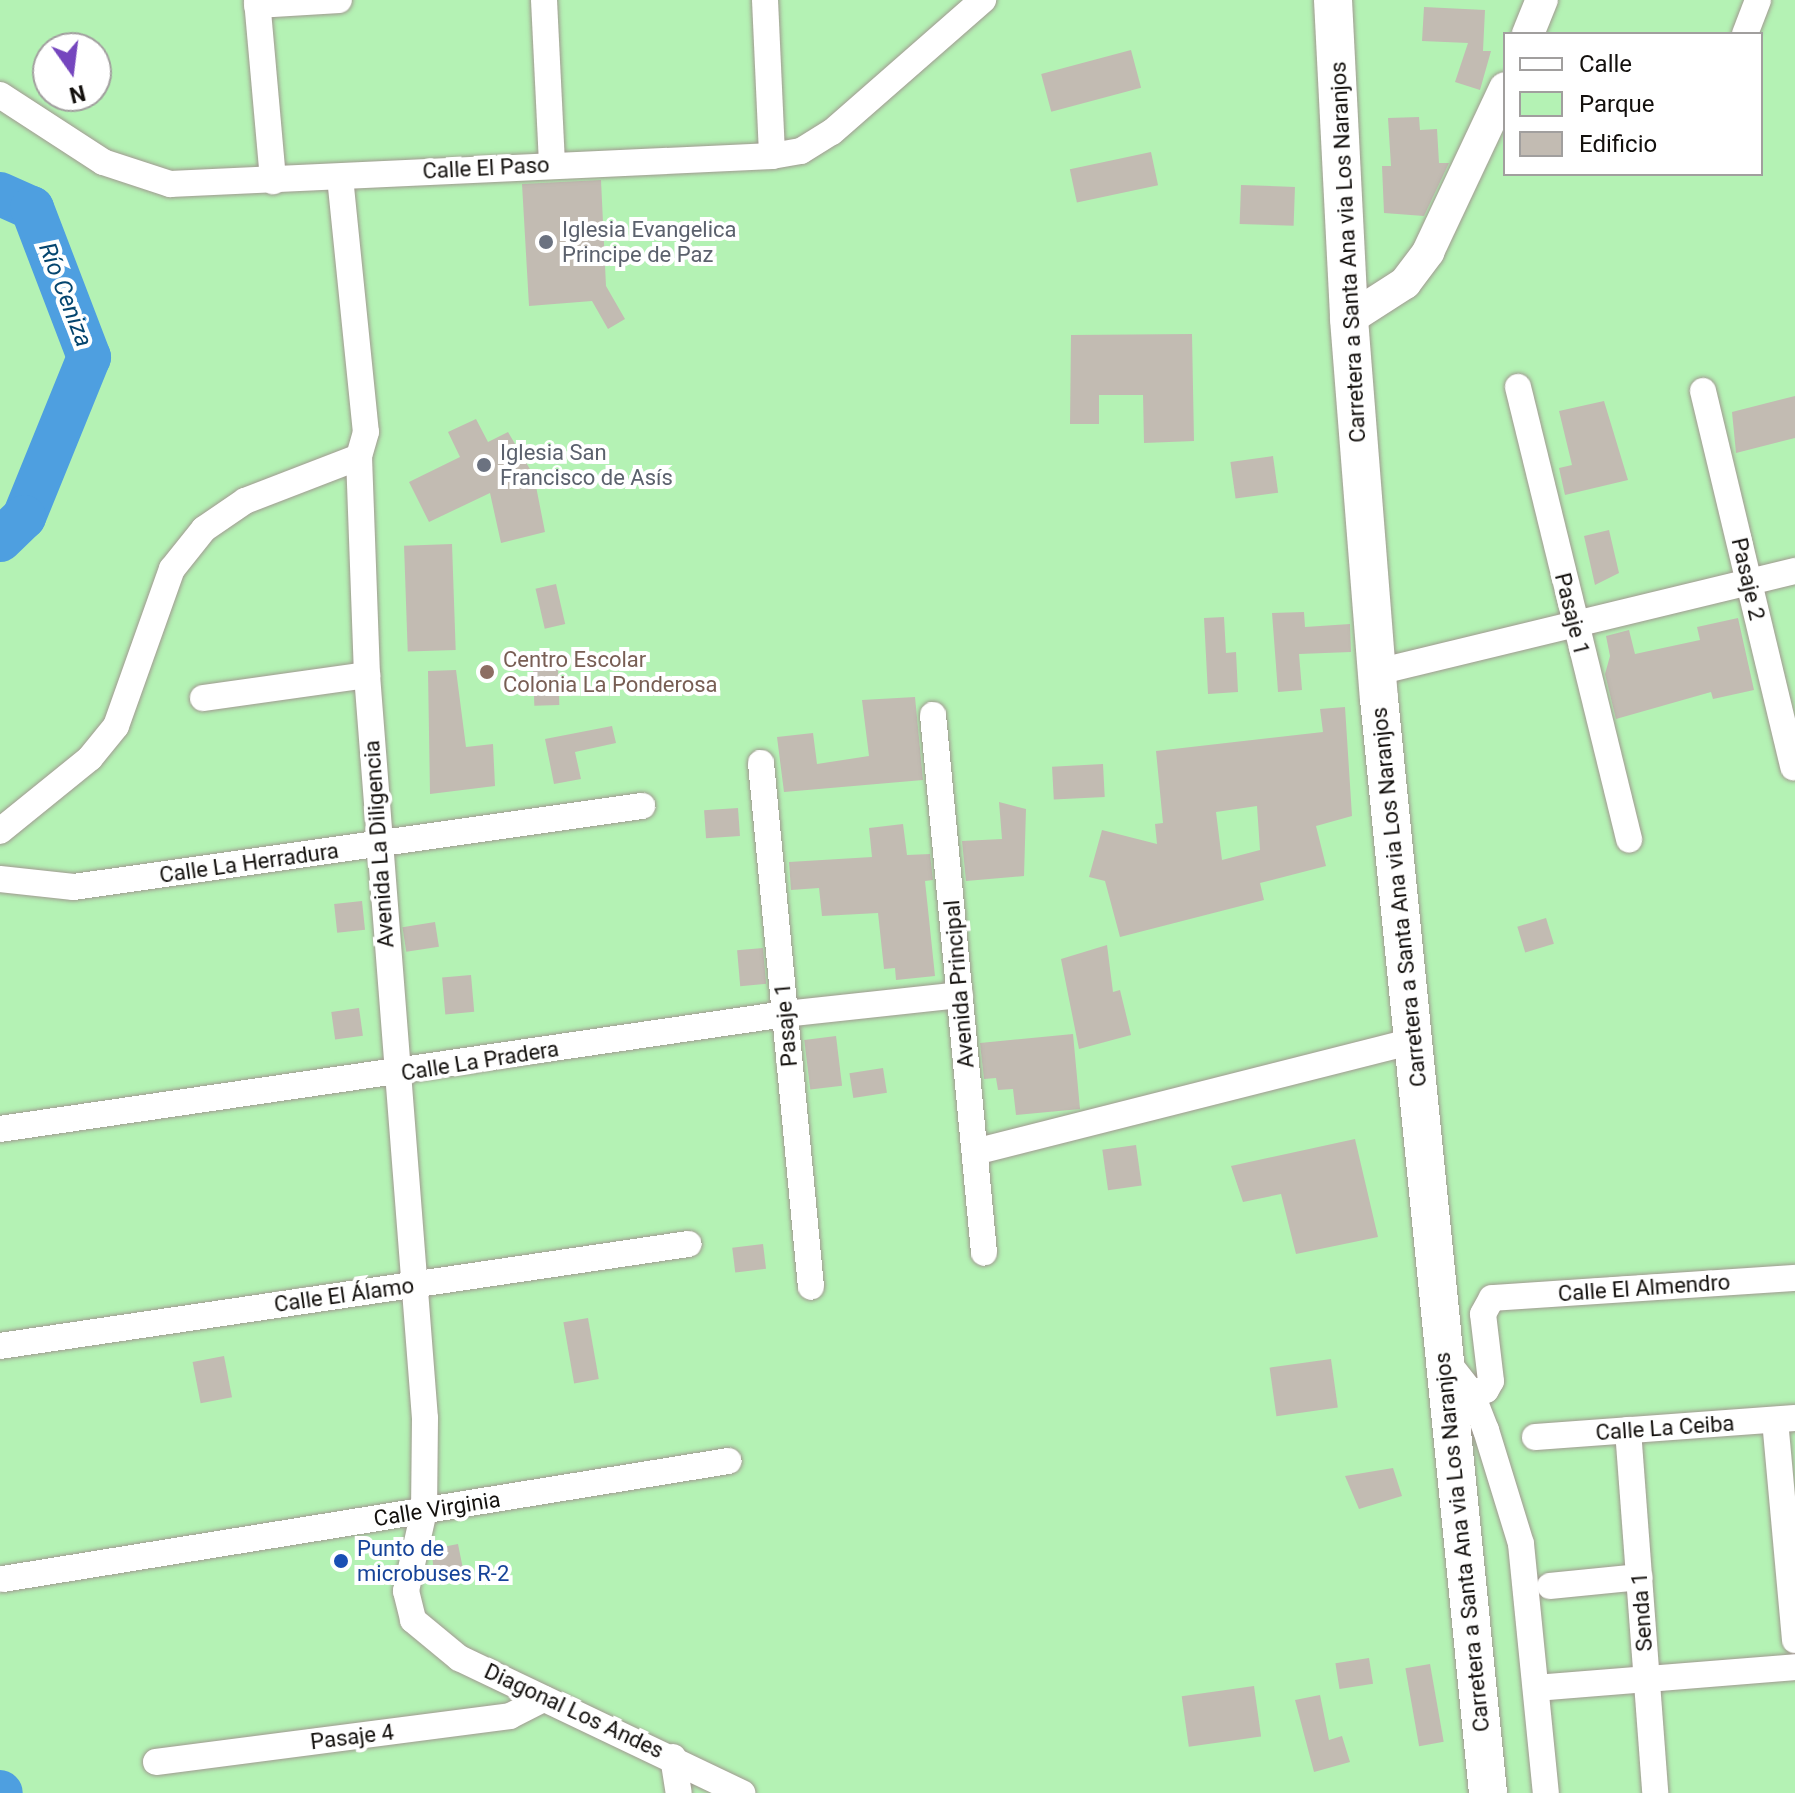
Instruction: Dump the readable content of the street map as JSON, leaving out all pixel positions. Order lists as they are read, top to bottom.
{
  "streets": {
    "main road": ["Carretera a Santa Ana via Los Naranjos"],
    "street": [
      "Calle El Paso",
      "Pasaje 2",
      "Pasaje 1",
      "Avenida La Diligencia",
      "Calle La Herradura",
      "Avenida Principal",
      "Calle La Pradera",
      "Calle El Almendro",
      "Calle El Álamo",
      "Calle La Ceiba",
      "Calle Virginia",
      "Senda 1",
      "Diagonal Los Andes",
      "Pasaje 4"
    ]
  },
  "crossings": [
    ["Calle El Paso", "Avenida La Diligencia"],
    ["Pasaje 1", "Calle La Pradera"],
    ["Avenida La Diligencia", "Calle La Herradura"],
    ["Avenida La Diligencia", "Calle La Pradera"],
    ["Avenida La Diligencia", "Calle El Álamo"],
    ["Avenida La Diligencia", "Calle Virginia"],
    ["Avenida La Diligencia", "Diagonal Los Andes"],
    ["Avenida Principal", "Calle La Pradera"],
    ["Calle La Ceiba", "Senda 1"],
    ["Diagonal Los Andes", "Pasaje 4"]
  ],
  "water": ["Río Ceniza"],
  "places": [
    "Iglesia Evangelica Principe de Paz",
    "Iglesia San Francisco de Asís",
    "Centro Escolar Colonia La Ponderosa",
    "Punto de microbuses R-2"
  ],
  "legend": ["Calle", "Parque", "Edificio"],
  "north": "bottom"
}
